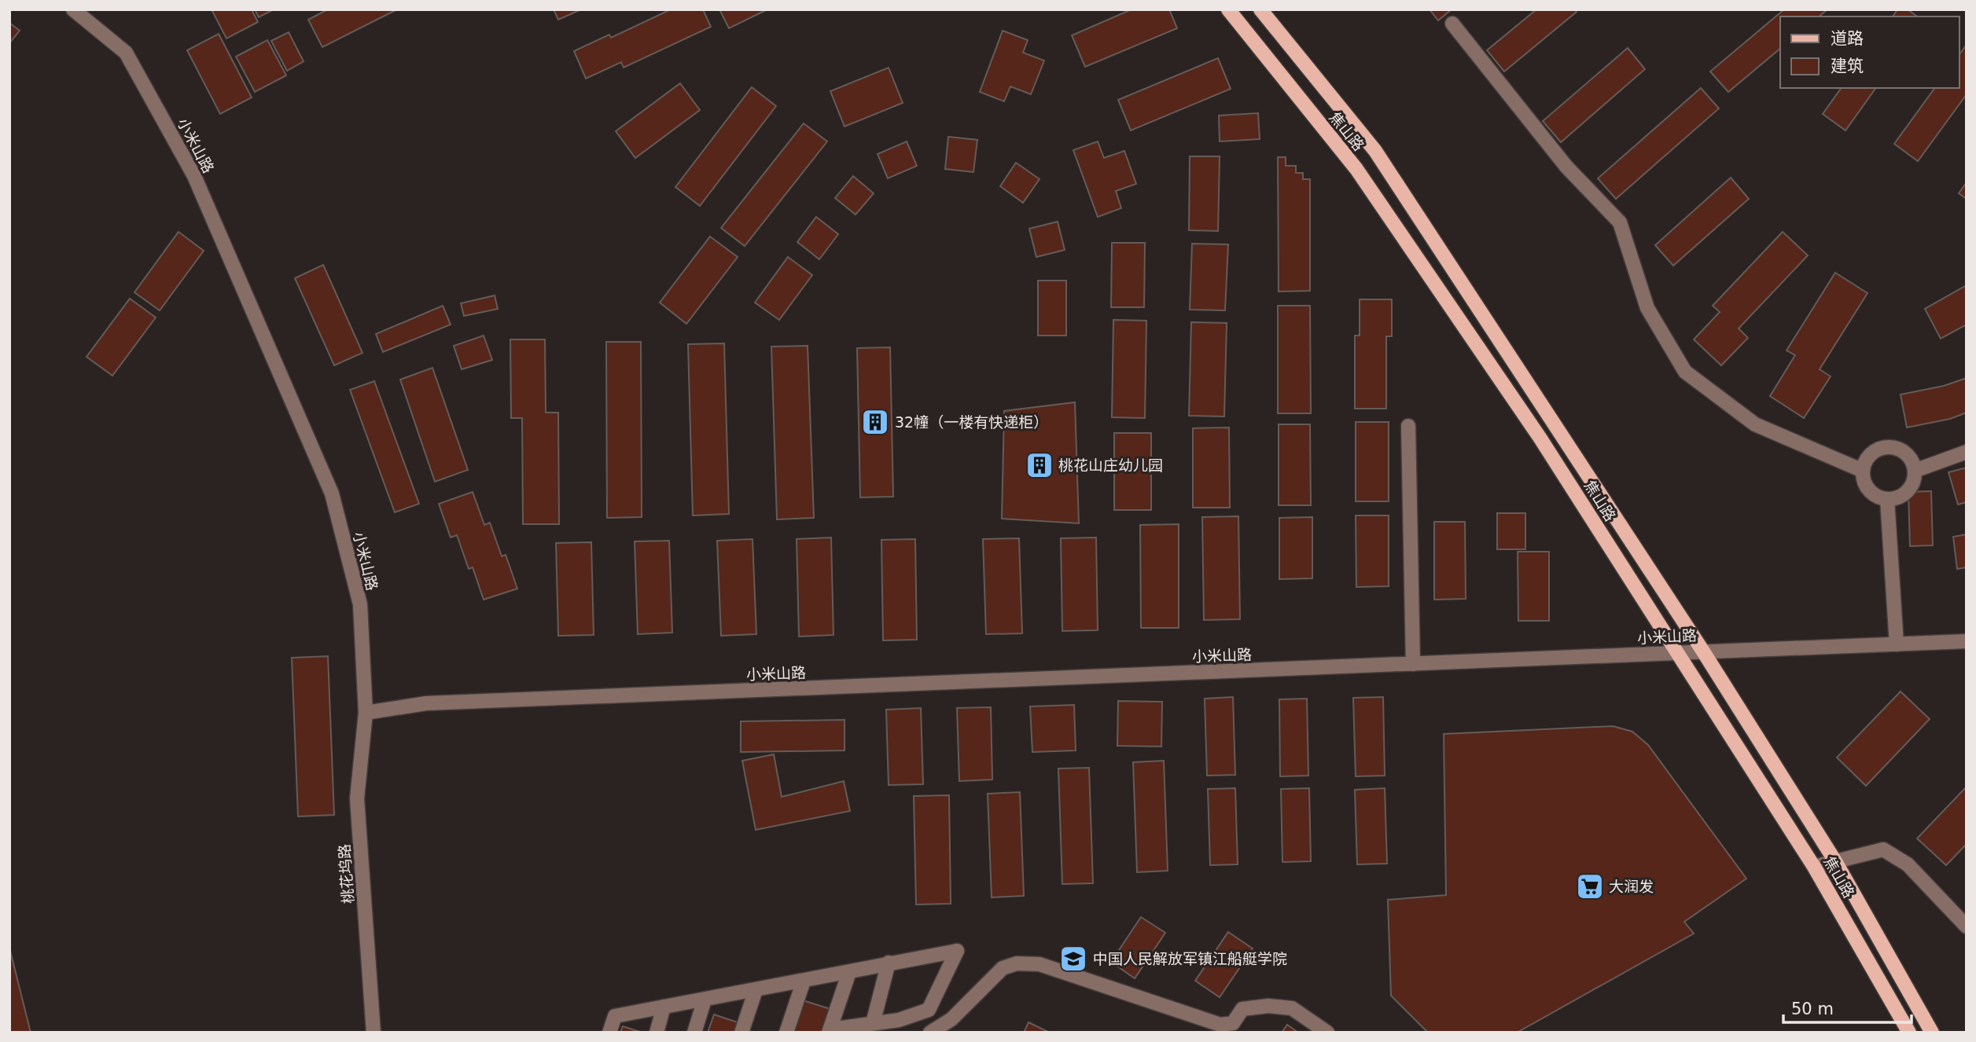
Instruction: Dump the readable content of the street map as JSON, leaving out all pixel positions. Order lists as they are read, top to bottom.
{
  "streets": {
    "main road": ["焦山路"],
    "street": ["小米山路", "桃花坞路"]
  },
  "crossings": [
    ["焦山路", "小米山路"],
    ["小米山路", "桃花坞路"]
  ],
  "places": {
    "building": ["32幢（一楼有快递柜）", "桃花山庄幼儿园"],
    "supermarket": ["大润发"],
    "school or university": ["中国人民解放军镇江船艇学院"]
  },
  "legend": ["道路", "建筑"],
  "scale_bar": "50 m"
}
